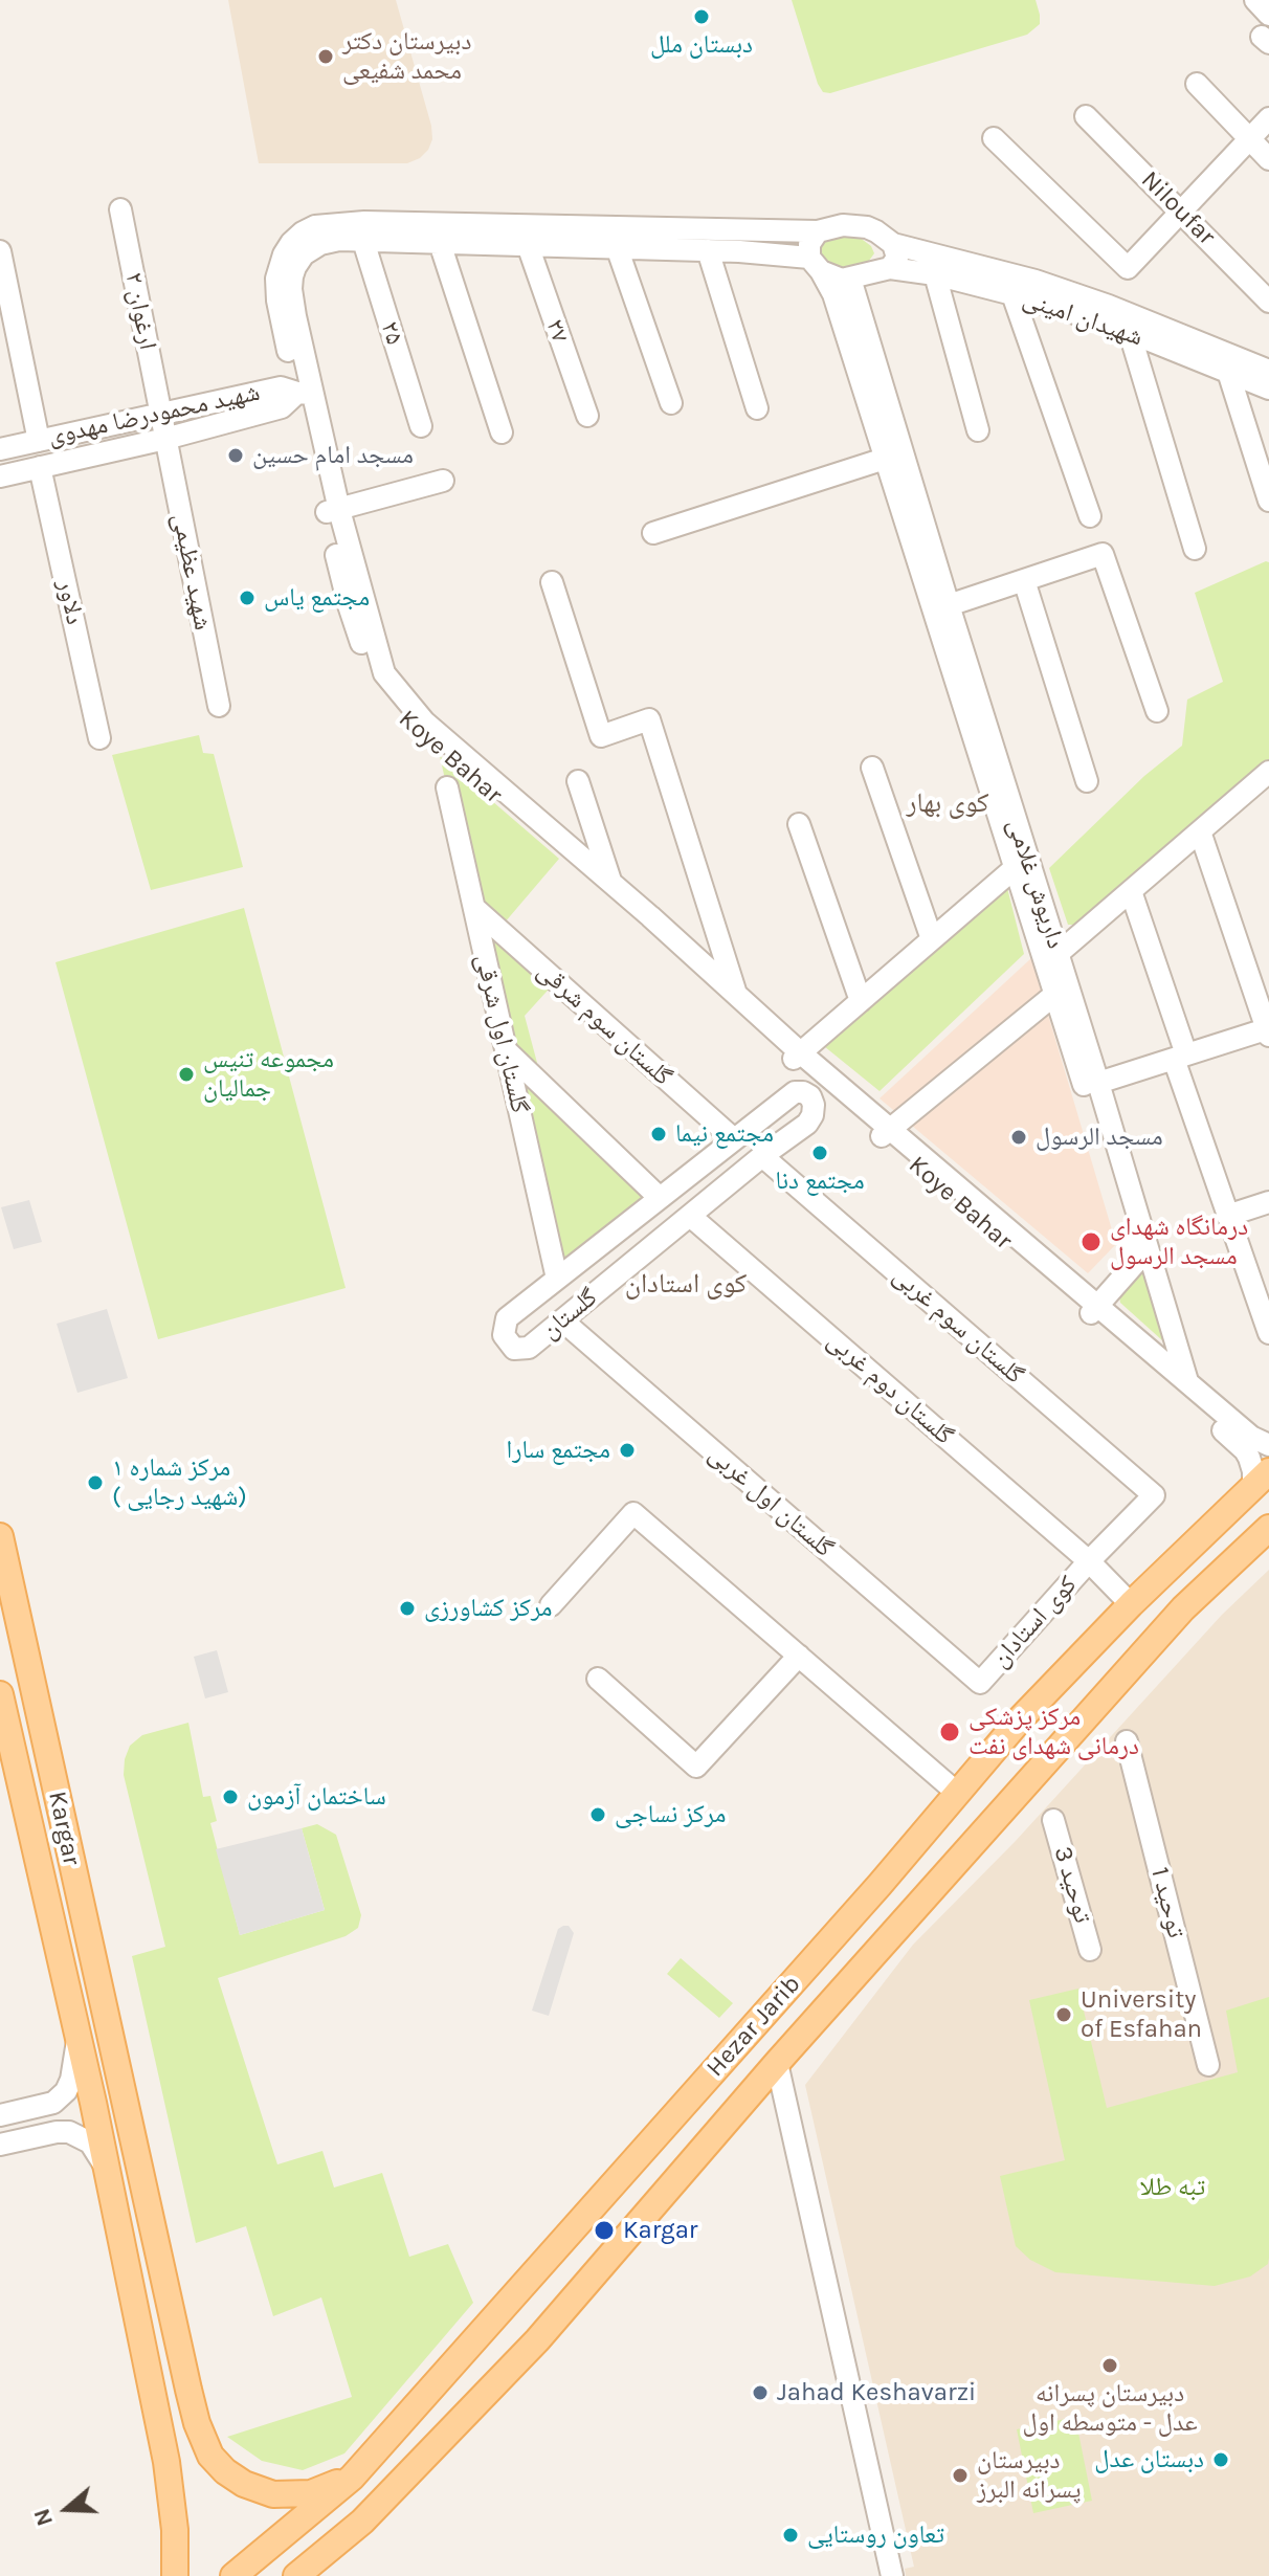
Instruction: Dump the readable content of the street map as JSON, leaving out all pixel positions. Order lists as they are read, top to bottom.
{
  "streets": {
    "main road": ["Kargar", "Hezar Jarib"],
    "street": [
      "Niloufar",
      "ارغوان ۲",
      "شهیدان امینی",
      "۲۷",
      "۲۵",
      "شهید محمودرضا مهدوی",
      "شهید عظیمی",
      "دلاور",
      "Koye Bahar",
      "داریوش غلامی",
      "گلستان سوم شرقی",
      "گلستان اول شرقی",
      "گلستان",
      "گلستان سوم غربی",
      "گلستان دوم غربی",
      "گلستان اول غربی",
      "کوی استادان",
      "توحید 3",
      "توحید 1"
    ]
  },
  "crossings": [
    ["ارغوان ۲", "شهید محمودرضا مهدوی"],
    ["ارغوان ۲", "شهید عظیمی"],
    ["شهیدان امینی", "Koye Bahar"],
    ["شهیدان امینی", "داریوش غلامی"],
    ["۲۷", "Koye Bahar"],
    ["۲۵", "Koye Bahar"],
    ["شهید محمودرضا مهدوی", "شهید عظیمی"],
    ["شهید محمودرضا مهدوی", "دلاور"],
    ["شهید محمودرضا مهدوی", "Koye Bahar"],
    ["Koye Bahar", "داریوش غلامی"],
    ["Koye Bahar", "Hezar Jarib"],
    ["گلستان سوم شرقی", "گلستان اول شرقی"],
    ["گلستان سوم شرقی", "گلستان"],
    ["گلستان اول شرقی", "گلستان"],
    ["گلستان", "گلستان سوم غربی"],
    ["گلستان", "گلستان دوم غربی"],
    ["گلستان", "گلستان اول غربی"],
    ["گلستان سوم غربی", "کوی استادان"],
    ["گلستان دوم غربی", "کوی استادان"],
    ["گلستان اول غربی", "کوی استادان"],
    ["کوی استادان", "Hezar Jarib"],
    ["Kargar", "Hezar Jarib"]
  ],
  "districts": ["کوی بهار", "کوی استادان"],
  "parks": ["تبه طلا"],
  "places": [
    "دبستان ملل",
    "دبیرستان دکتر محمد شفیعی",
    "مسجد امام حسین",
    "مجتمع یاس",
    "مجموعه تنیس جمالیان",
    "مجتمع نیما",
    "مسجد الرسول",
    "مجتمع دنا",
    "درمانگاه شهدای مسجد الرسول",
    "مجتمع سارا",
    "مرکز شماره ۱ ( شهید رجایی)",
    "مرکز کشاورزی",
    "مرکز پزشکی درمانی شهدای نفت",
    "ساختمان آزمون",
    "مرکز نساجی",
    "University of Esfahan",
    "Kargar",
    "دبیرستان پسرانه عدل - متوسطه اول",
    "Jahad Keshavarzi",
    "دبستان عدل",
    "دبیرستان پسرانه البرز",
    "تعاون روستایی"
  ],
  "north": "left"
}
